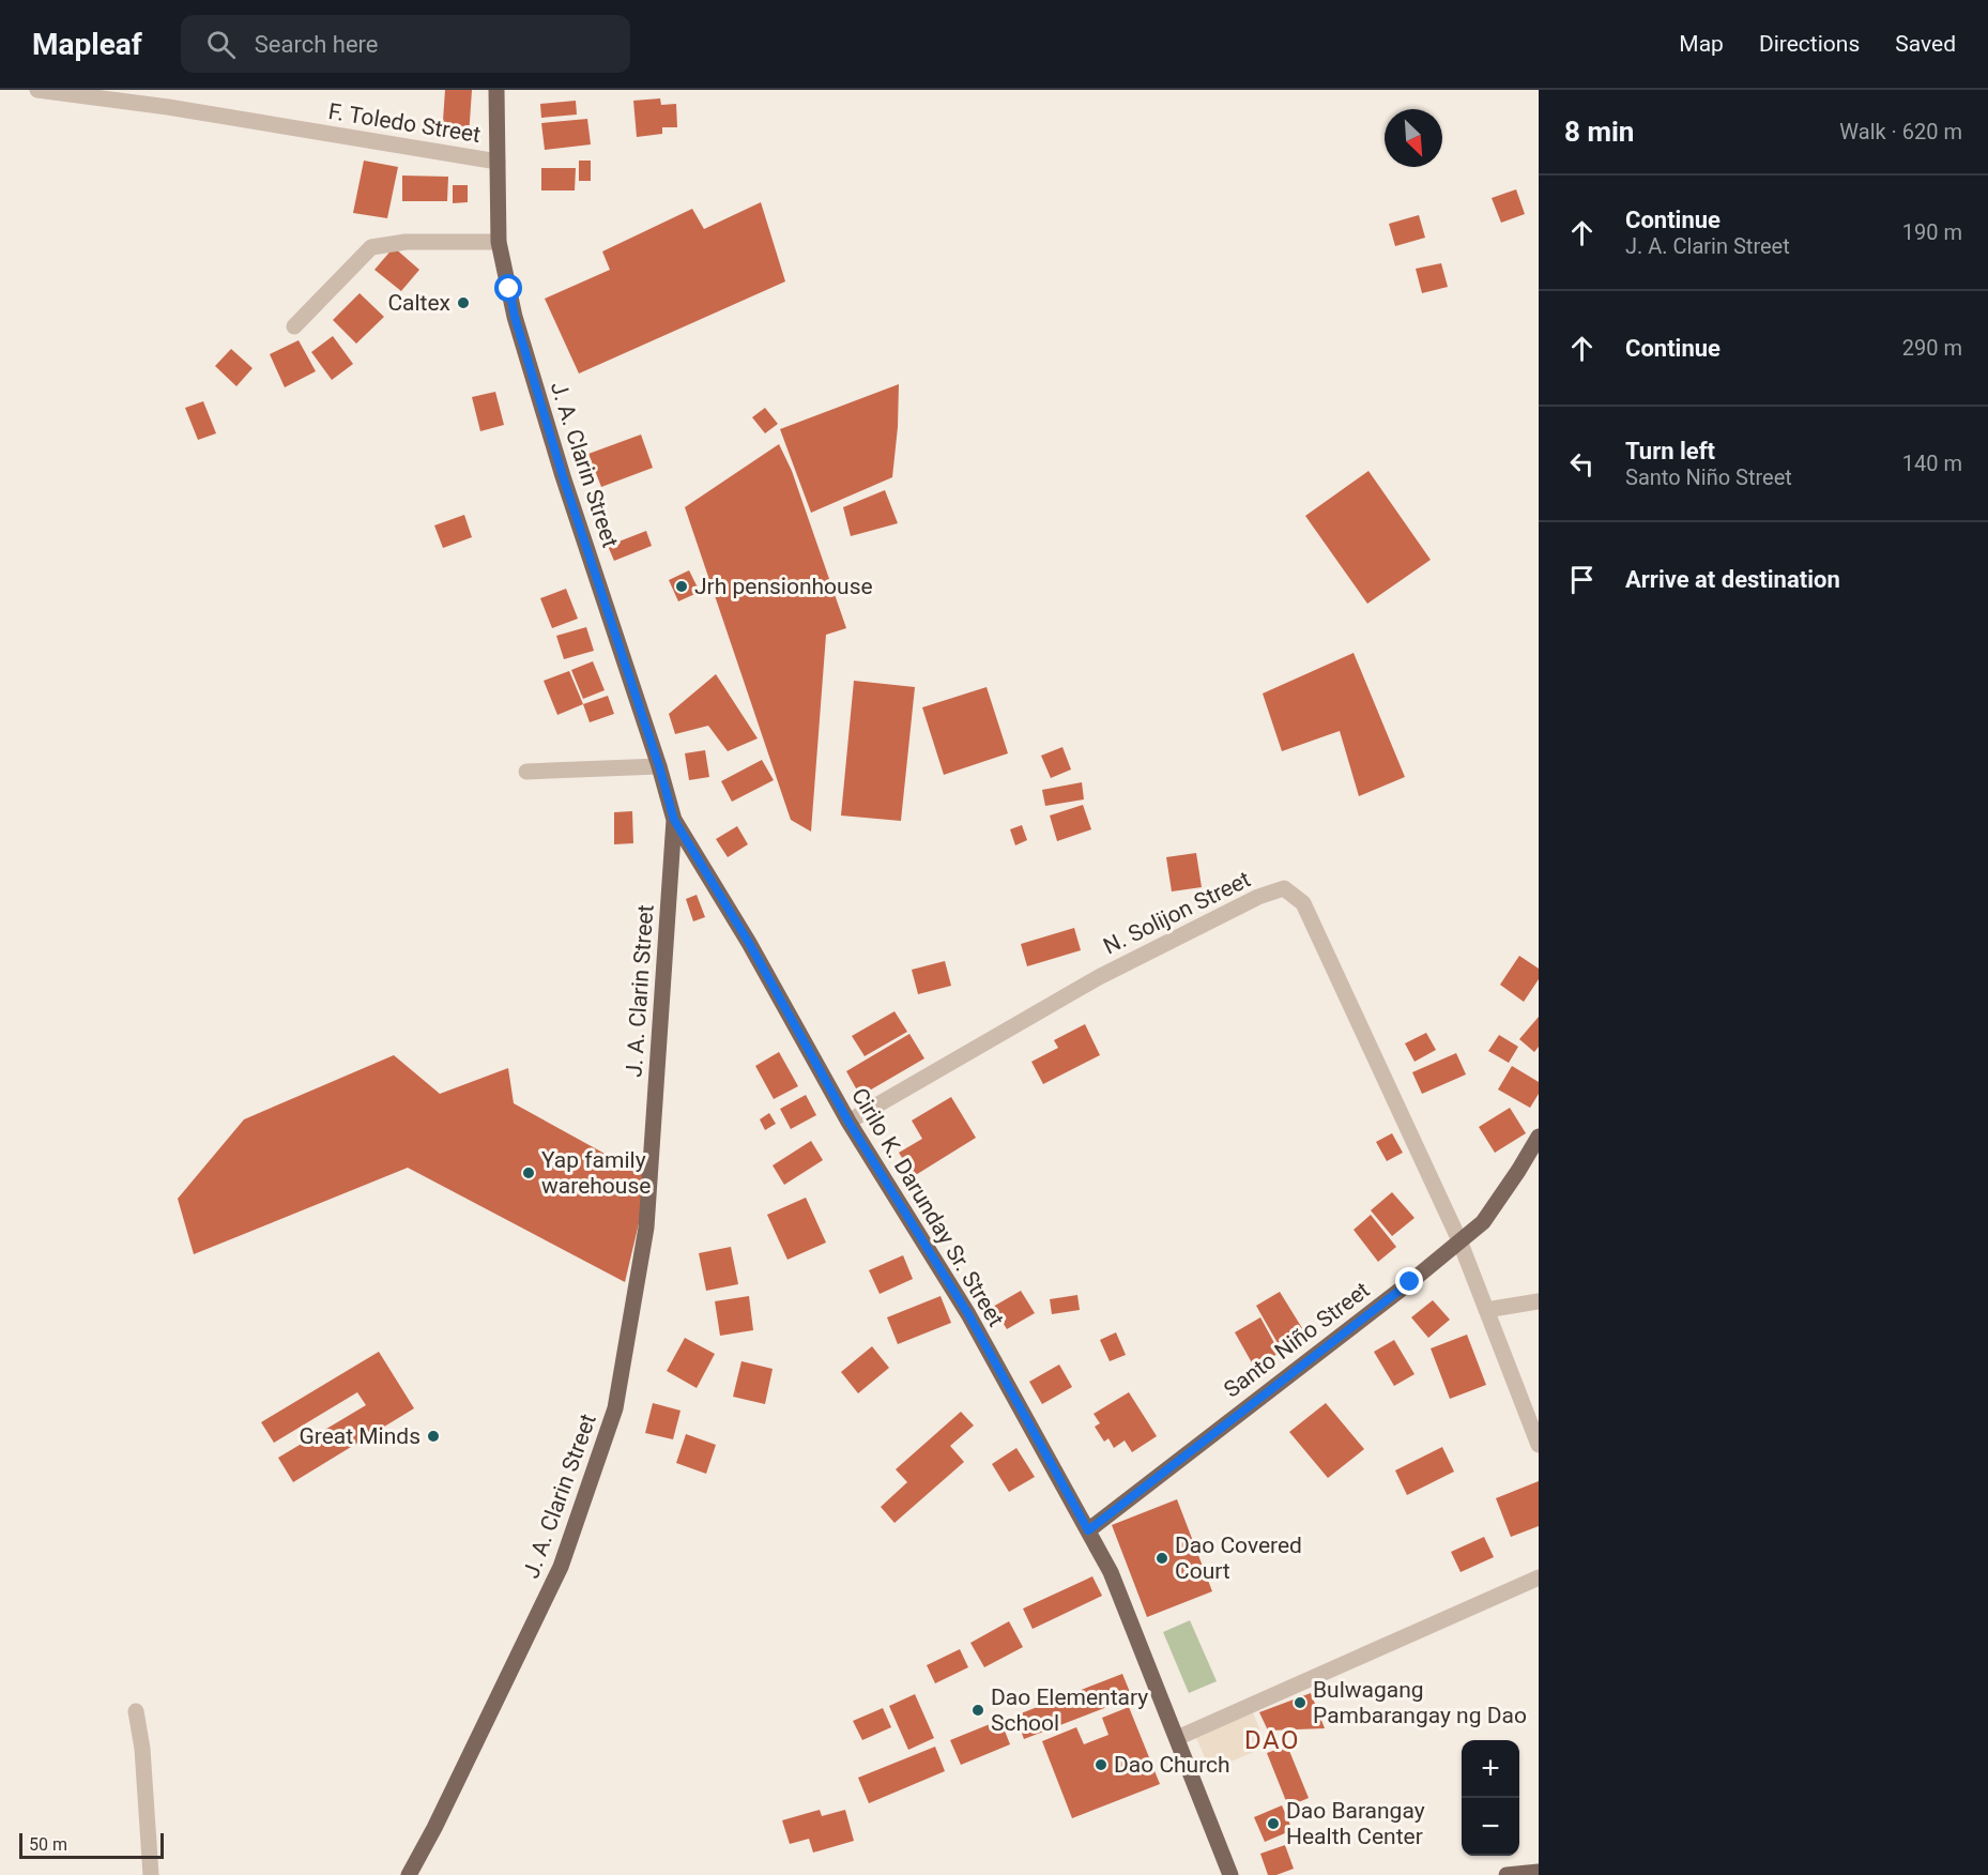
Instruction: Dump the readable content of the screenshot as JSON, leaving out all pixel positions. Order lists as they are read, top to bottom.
{
  "streets": {
    "main road": ["J. A. Clarin Street", "Cirilo K. Darunday Sr. Street", "Santo Niño Street"],
    "street": ["F. Toledo Street", "N. Solijon Street"]
  },
  "crossings": [
    ["F. Toledo Street", "J. A. Clarin Street"],
    ["J. A. Clarin Street", "Cirilo K. Darunday Sr. Street"],
    ["N. Solijon Street", "Cirilo K. Darunday Sr. Street"],
    ["N. Solijon Street", "Santo Niño Street"],
    ["Cirilo K. Darunday Sr. Street", "Santo Niño Street"]
  ],
  "districts": ["DAO"],
  "places": [
    "Caltex",
    "Jrh pensionhouse",
    "Yap family warehouse",
    "Great Minds",
    "Dao Covered Court",
    "Bulwagang Pambarangay ng Dao",
    "Dao Elementary School",
    "Dao Church",
    "Dao Barangay Health Center"
  ],
  "scale_bar": "50 m",
  "north": "bottom right",
  "page": {
    "header": "Mapleaf",
    "search": "Search here",
    "nav": ["Map", "Directions", "Saved"],
    "heading": ["8 min", "Walk · 620 m"],
    "list": [
      ["Continue", "J. A. Clarin Street", "190 m"],
      ["Continue", "290 m"],
      ["Turn left", "Santo Niño Street", "140 m"],
      "Arrive at destination"
    ],
    "map_buttons": ["+", "−"],
    "scale": "50 m"
  }
}
